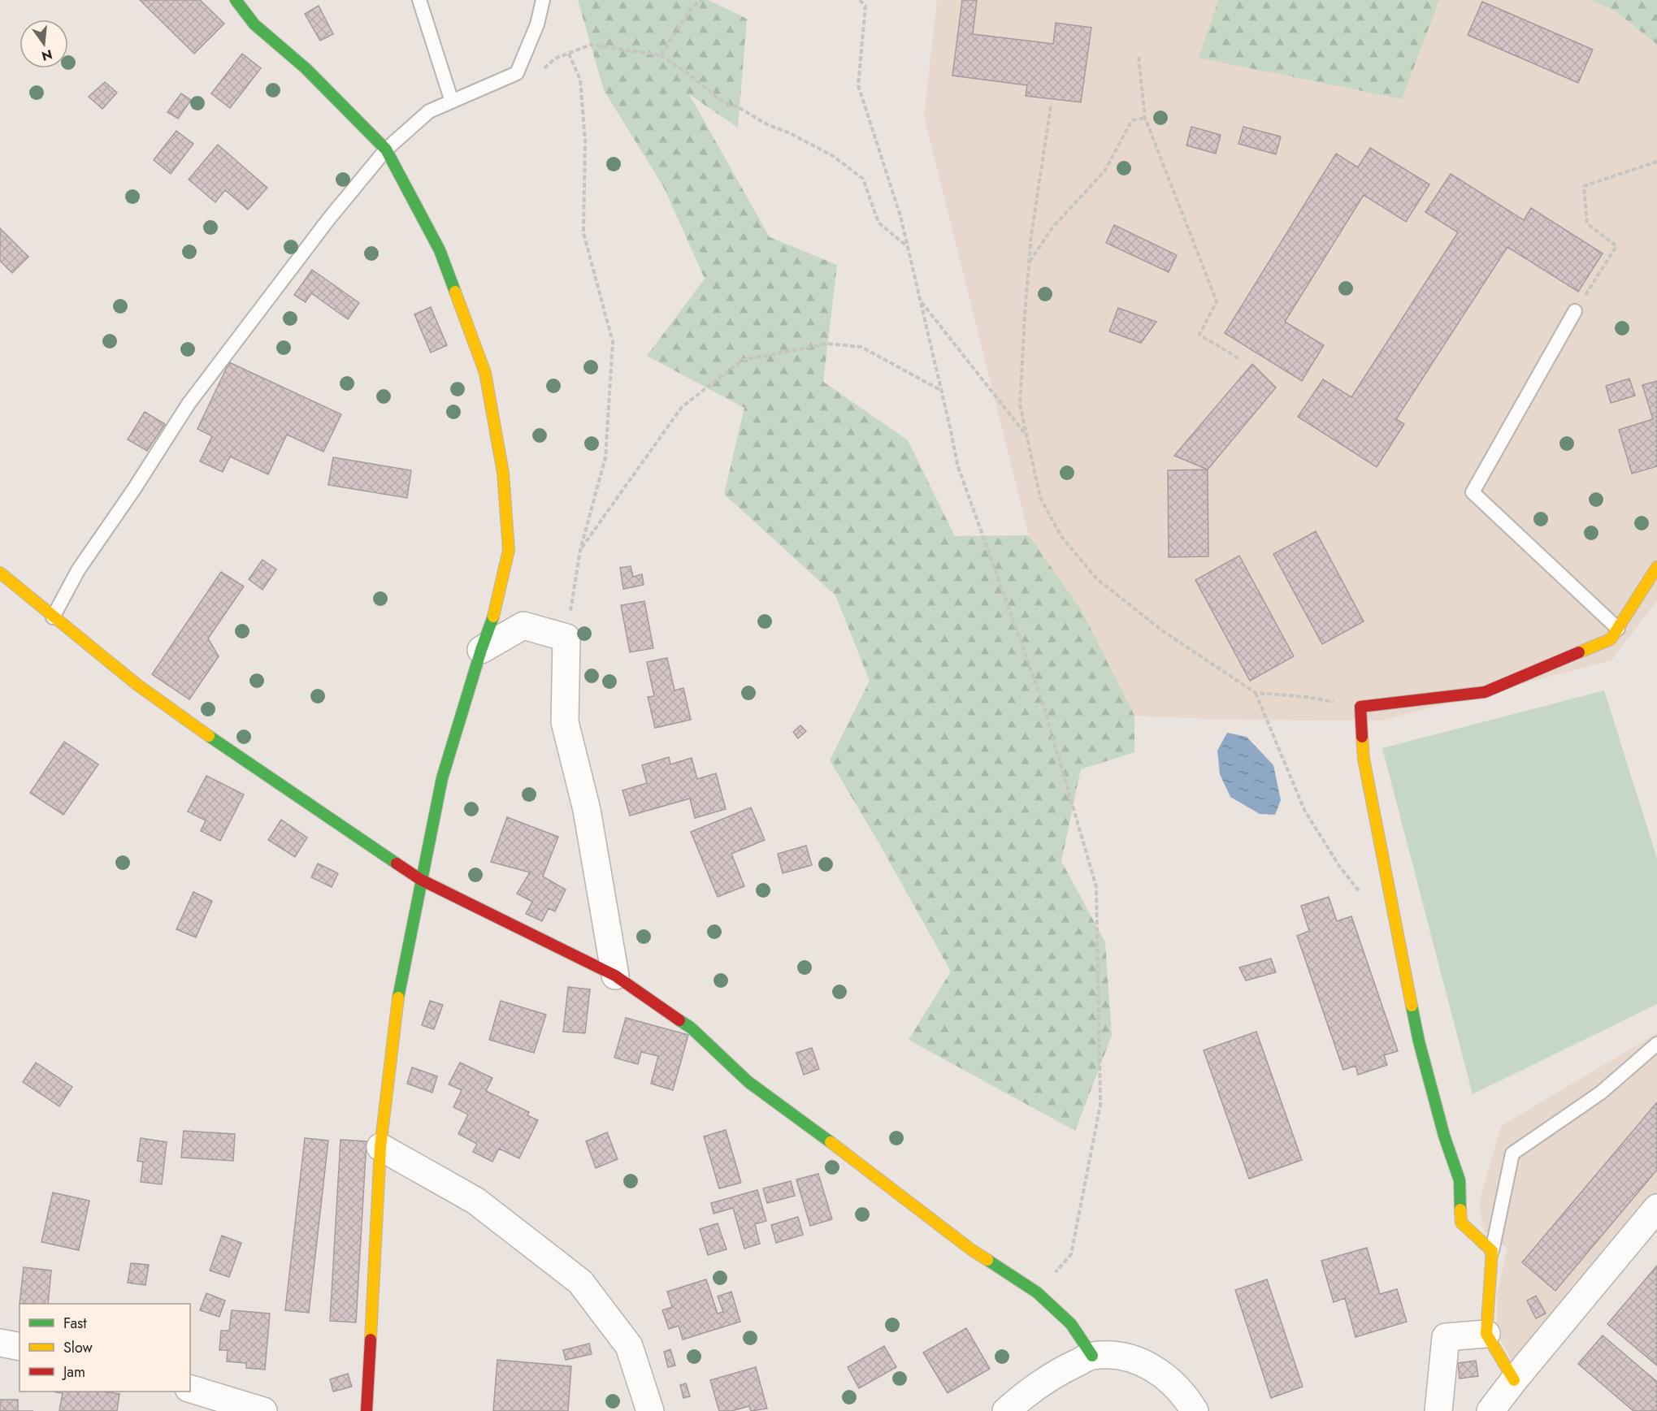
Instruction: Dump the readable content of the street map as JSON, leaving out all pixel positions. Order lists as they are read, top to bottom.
{
  "legend": ["Fast", "Slow", "Jam"],
  "north": "bottom"
}
